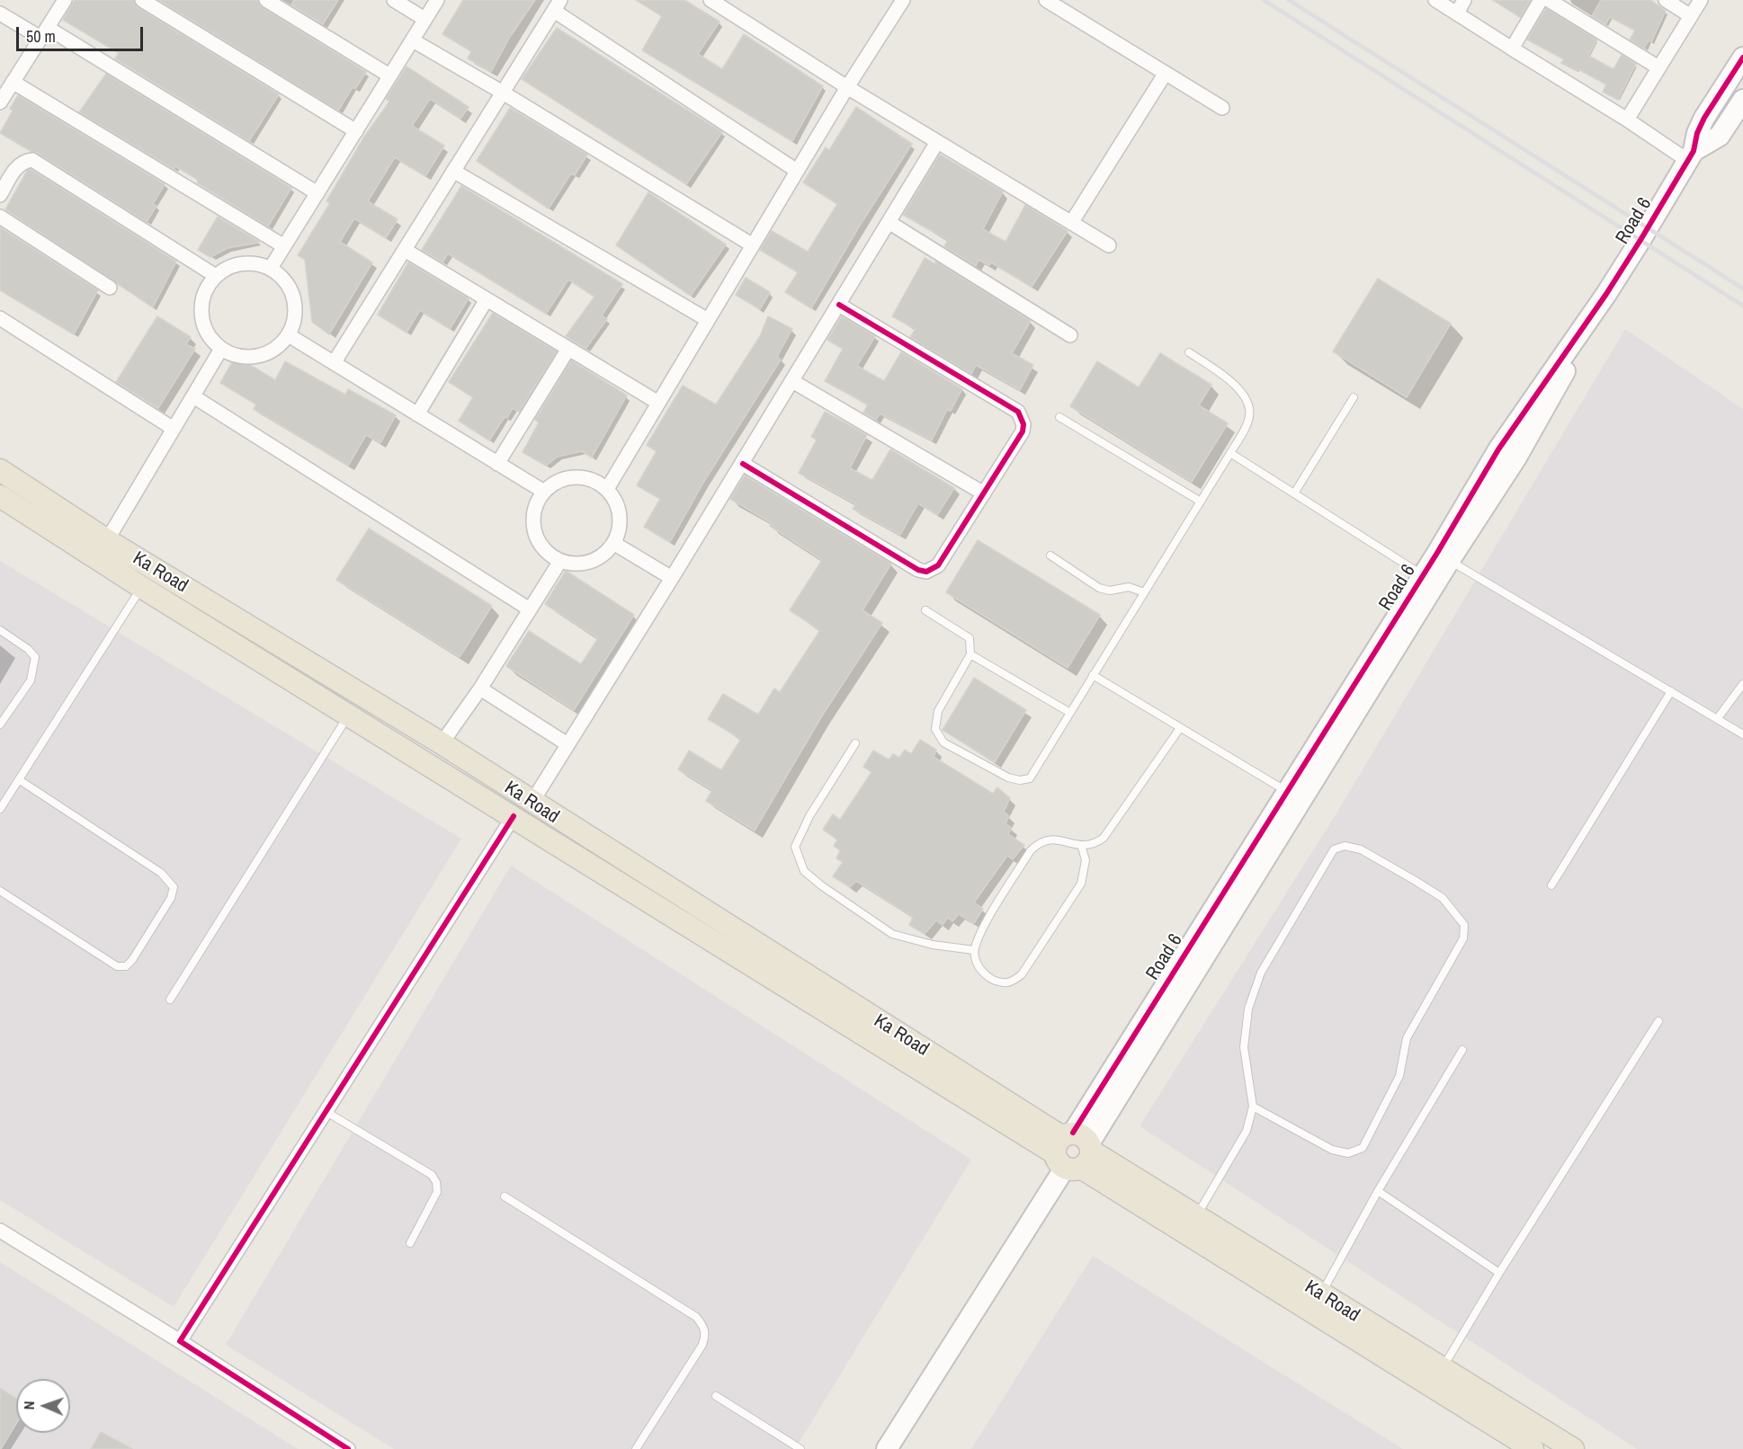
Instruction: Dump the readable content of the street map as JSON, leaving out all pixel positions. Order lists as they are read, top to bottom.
{
  "streets": {
    "main road": ["Ka Road"],
    "street": ["Road 6"]
  },
  "crossings": [
    ["Road 6", "Ka Road"]
  ],
  "scale_bar": "50 m",
  "north": "left"
}
